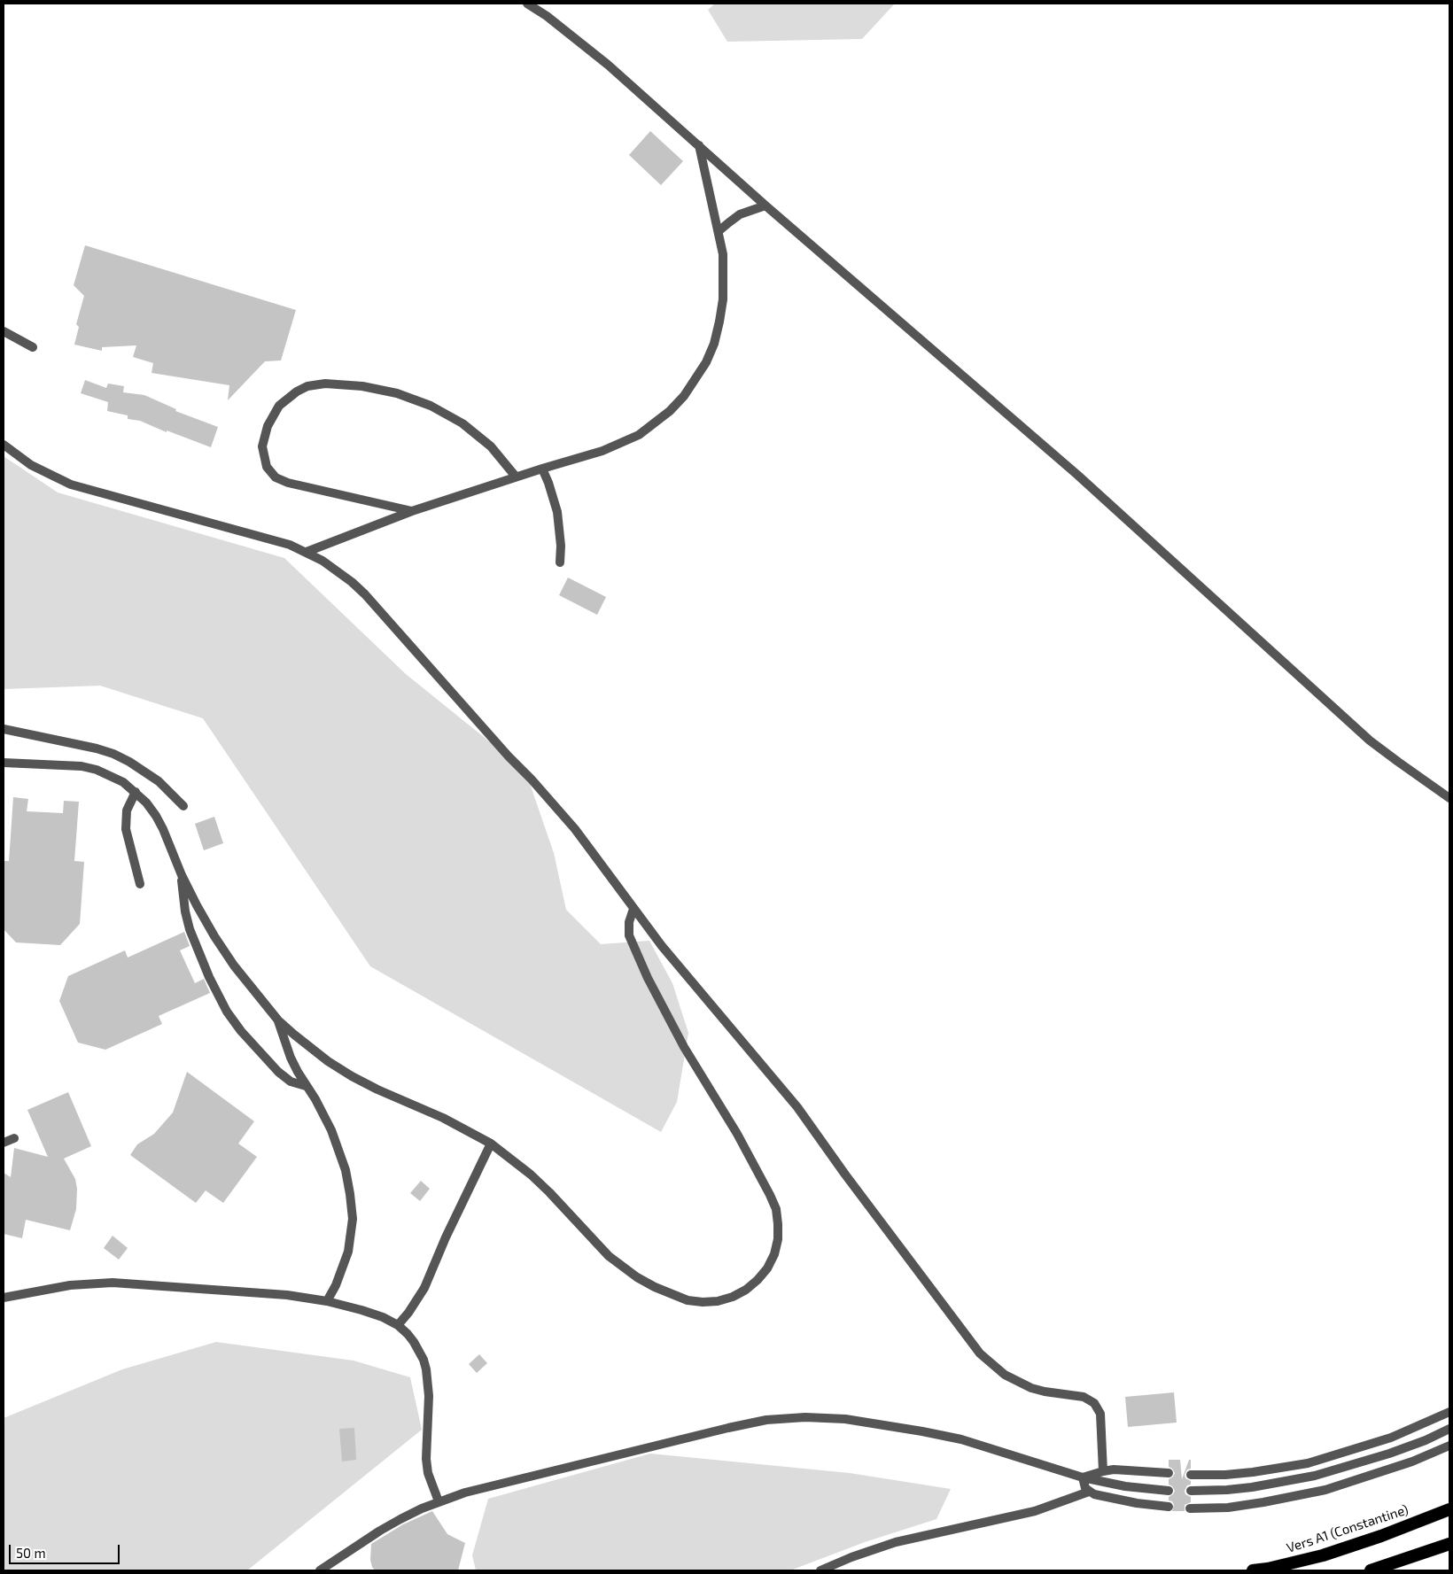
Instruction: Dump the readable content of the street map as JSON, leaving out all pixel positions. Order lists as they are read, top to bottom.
{
  "streets": {
    "highway": ["Vers A1 (Constantine)"]
  },
  "scale_bar": "50 m"
}
